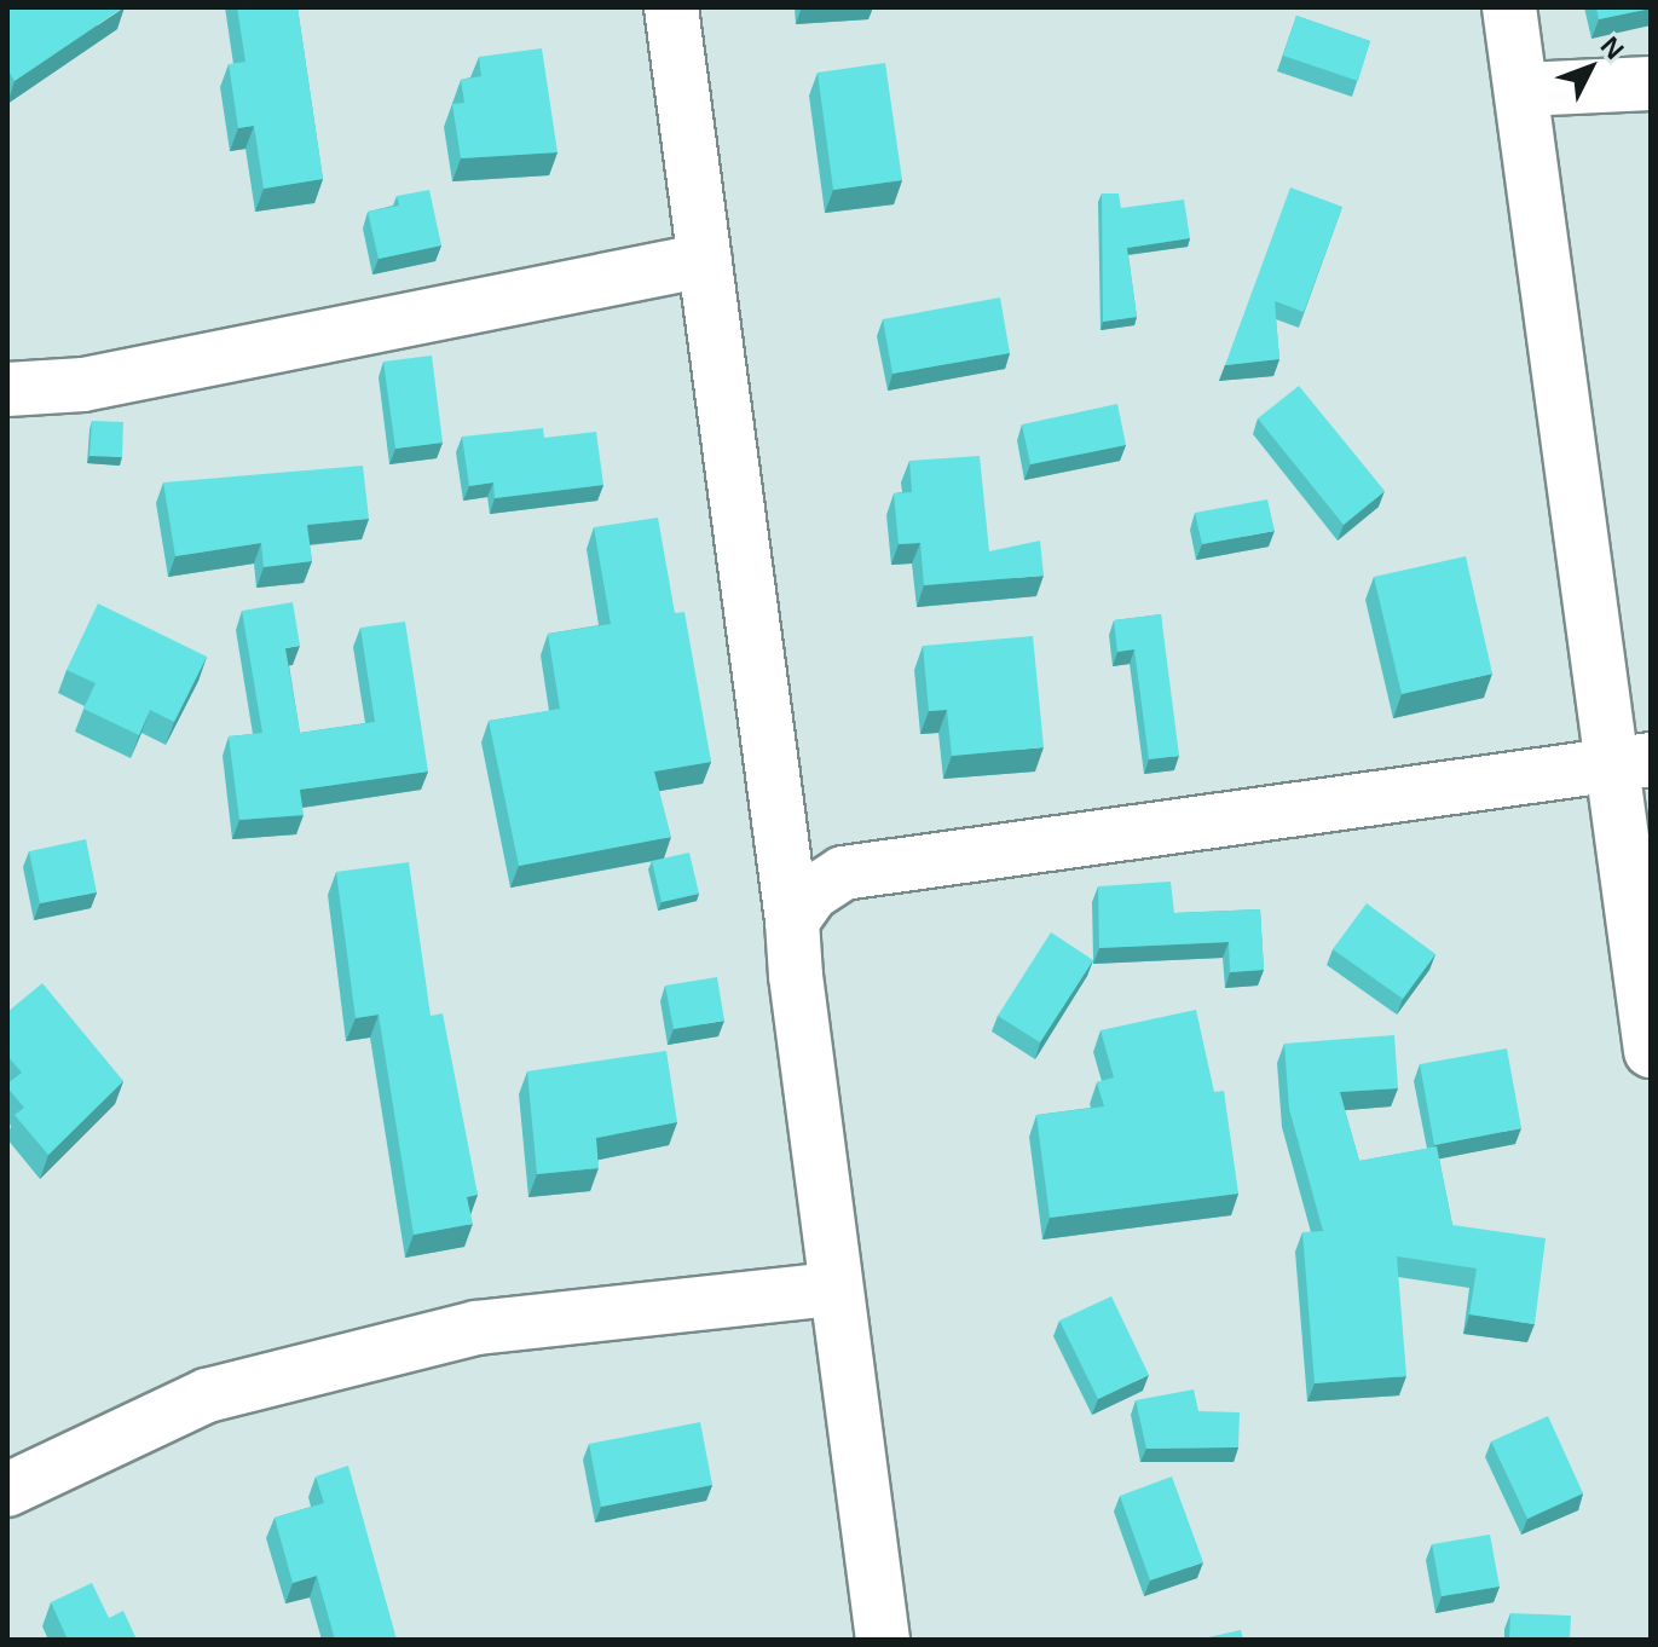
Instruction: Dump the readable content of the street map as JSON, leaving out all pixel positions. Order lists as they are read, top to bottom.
{
  "north": "top right"
}
